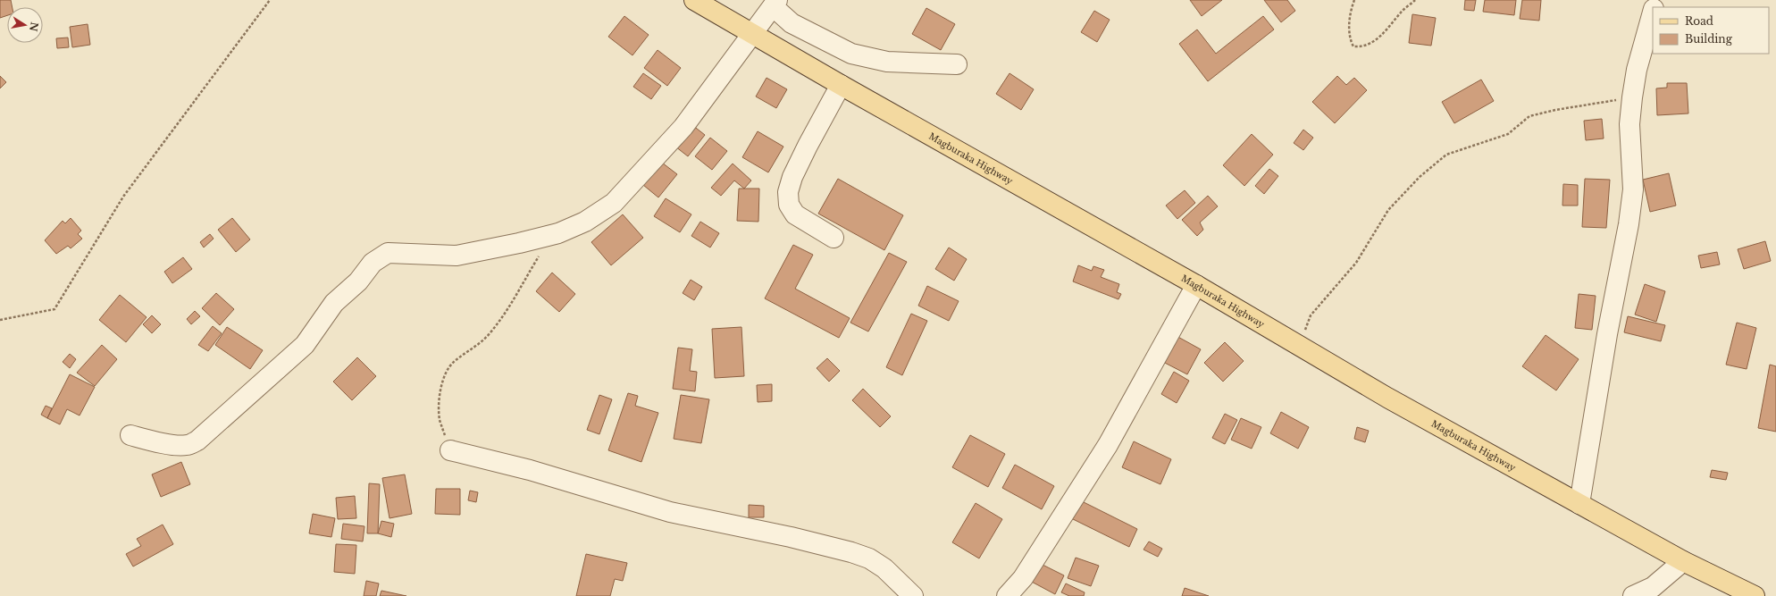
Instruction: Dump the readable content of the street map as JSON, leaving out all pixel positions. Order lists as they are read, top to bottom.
{
  "streets": {
    "main road": ["Magburaka Highway"]
  },
  "legend": ["Road", "Building"],
  "north": "right"
}
